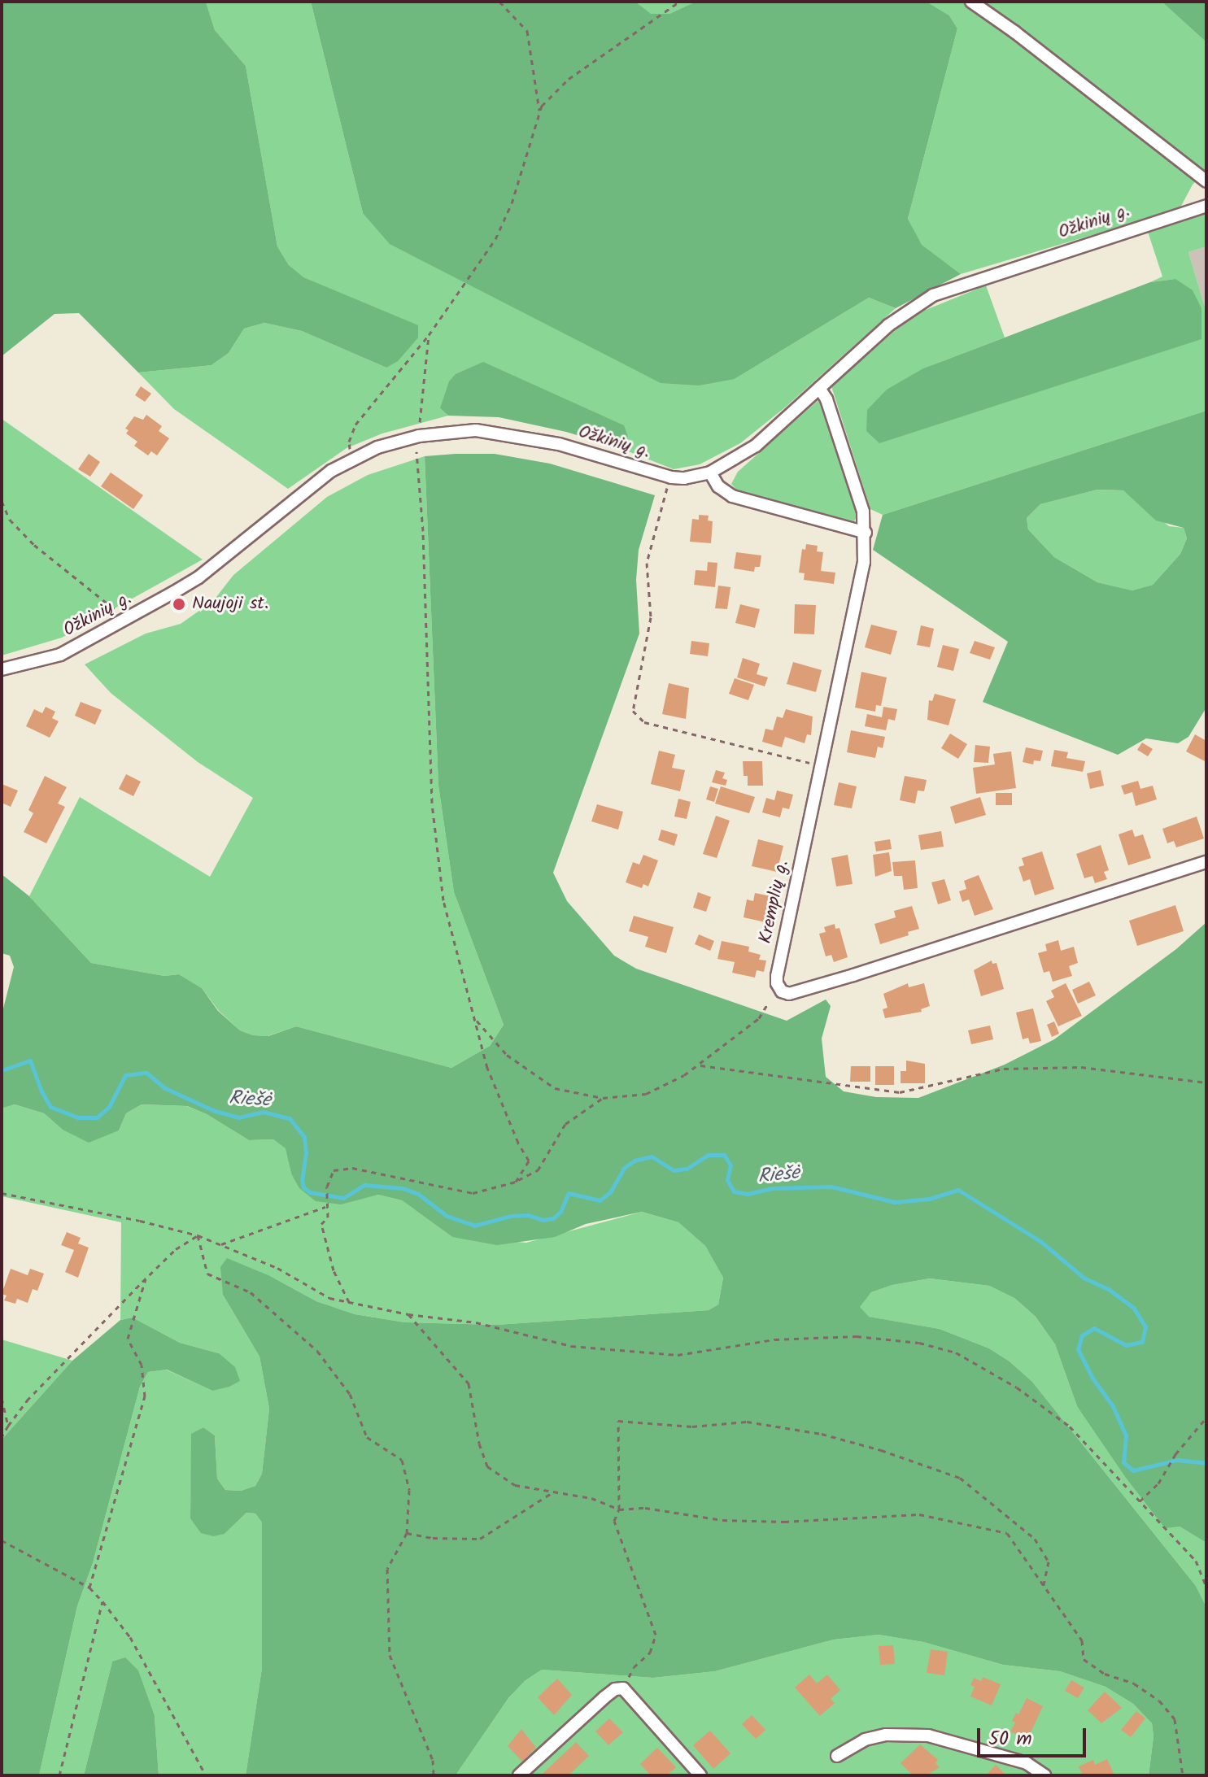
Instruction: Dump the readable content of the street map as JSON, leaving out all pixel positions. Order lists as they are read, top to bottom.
{
  "streets": {
    "street": ["Ožkinių g.", "Kremplių g."]
  },
  "crossings": [
    ["Ožkinių g.", "Kremplių g."]
  ],
  "water": ["Riešė"],
  "places": ["Naujoji st."],
  "scale_bar": "50 m"
}
